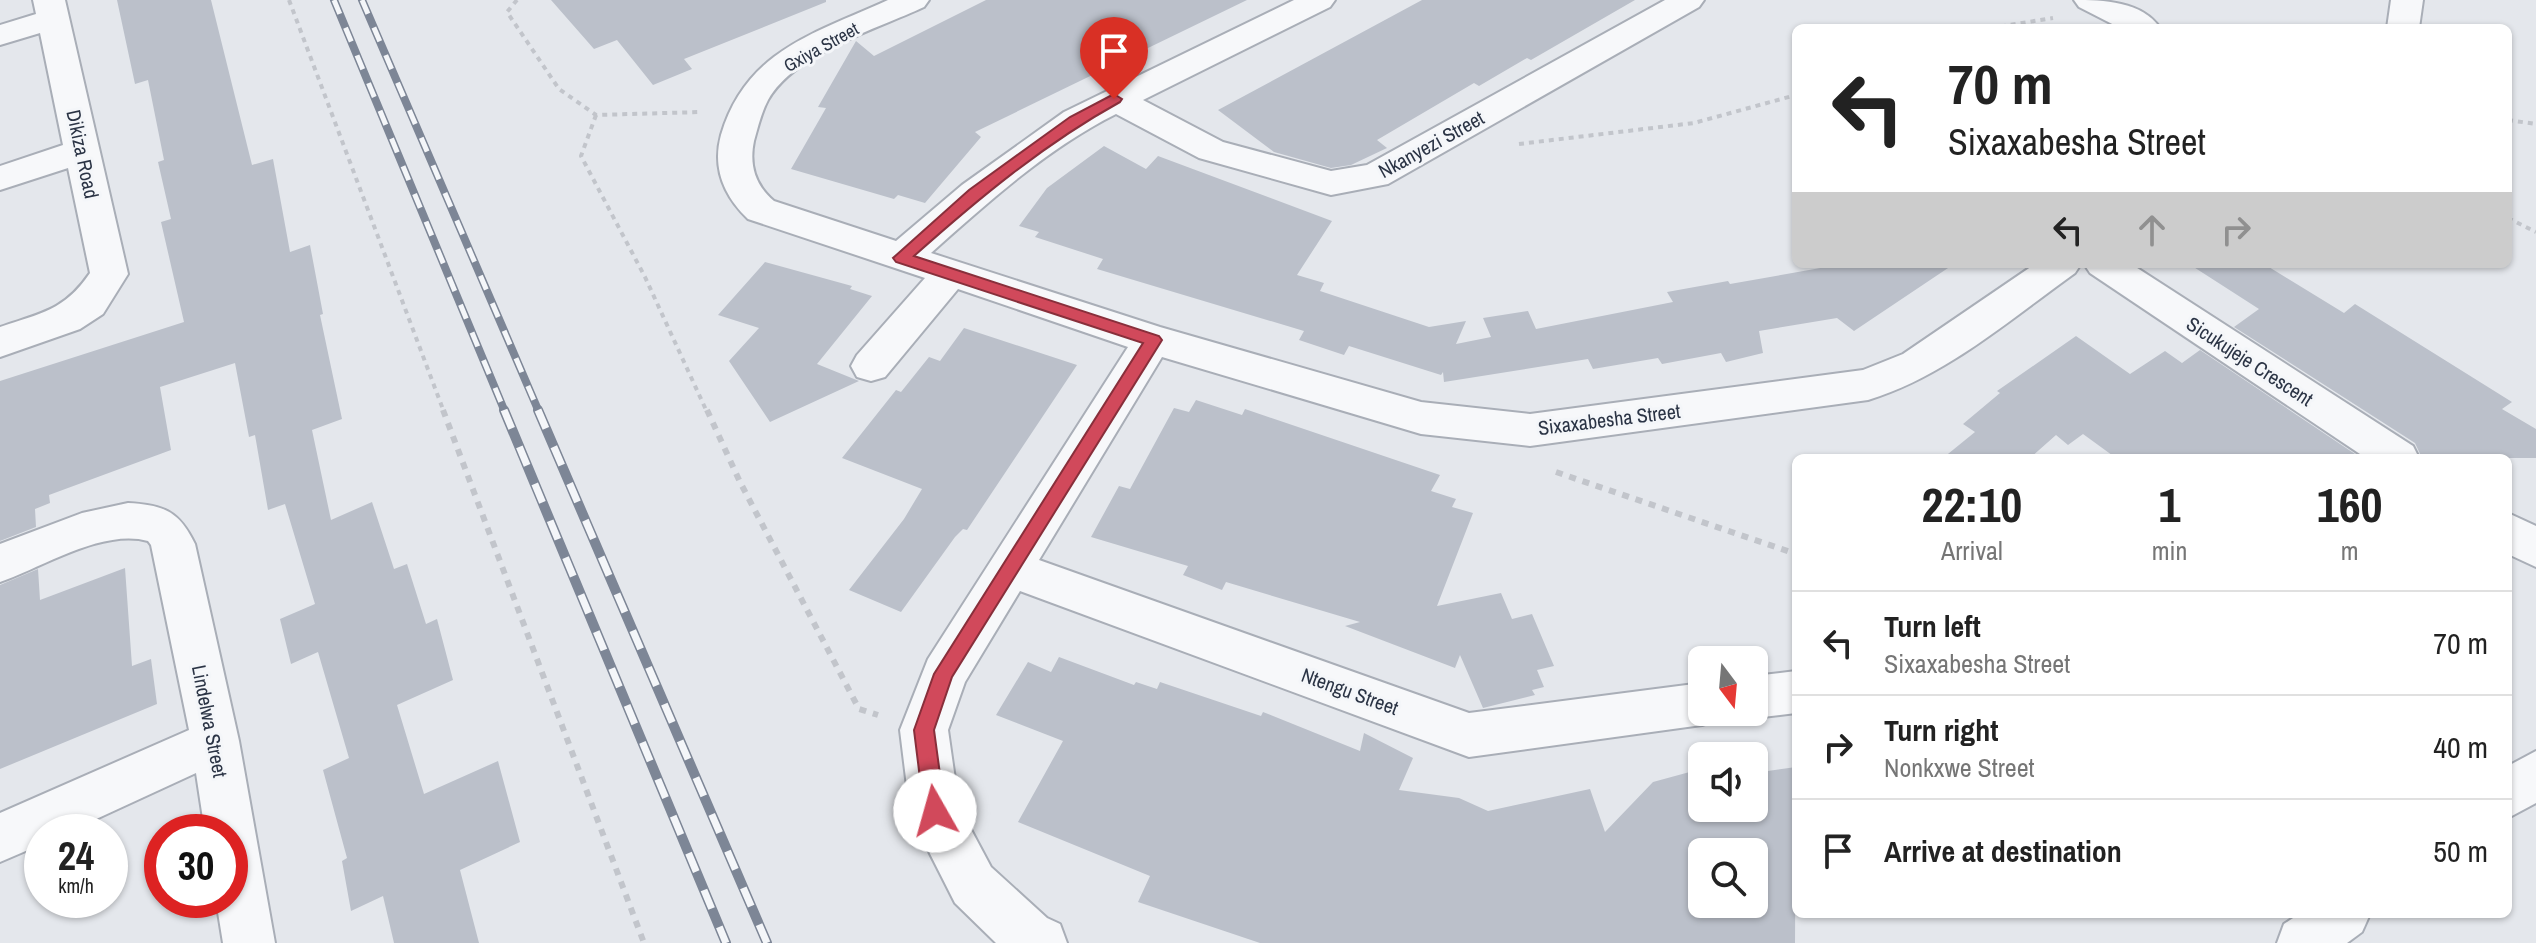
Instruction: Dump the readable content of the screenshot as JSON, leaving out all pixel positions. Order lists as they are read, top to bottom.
{
  "streets": {
    "street": [
      "Gxiya Street",
      "Nkanyezi Street",
      "Dikiza Road",
      "Sicukujeje Crescent",
      "Sixaxabesha Street",
      "Ntengu Street",
      "Lindelwa Street"
    ]
  },
  "crossings": [
    ["Gxiya Street", "Sixaxabesha Street"]
  ],
  "north": "bottom",
  "page": {
    "turn": ["70 m", "Sixaxabesha Street"],
    "eta": [
      "22:10",
      "Arrival",
      "1",
      "min",
      "160",
      "m"
    ],
    "list": [
      {
        "name": "Turn left",
        "note": "Sixaxabesha Street",
        "value": "70 m"
      },
      {
        "name": "Turn right",
        "note": "Nonkxwe Street",
        "value": "40 m"
      },
      {
        "name": "Arrive at destination",
        "value": "50 m"
      }
    ],
    "speed": "24 km/h",
    "limit": "30"
  }
}
